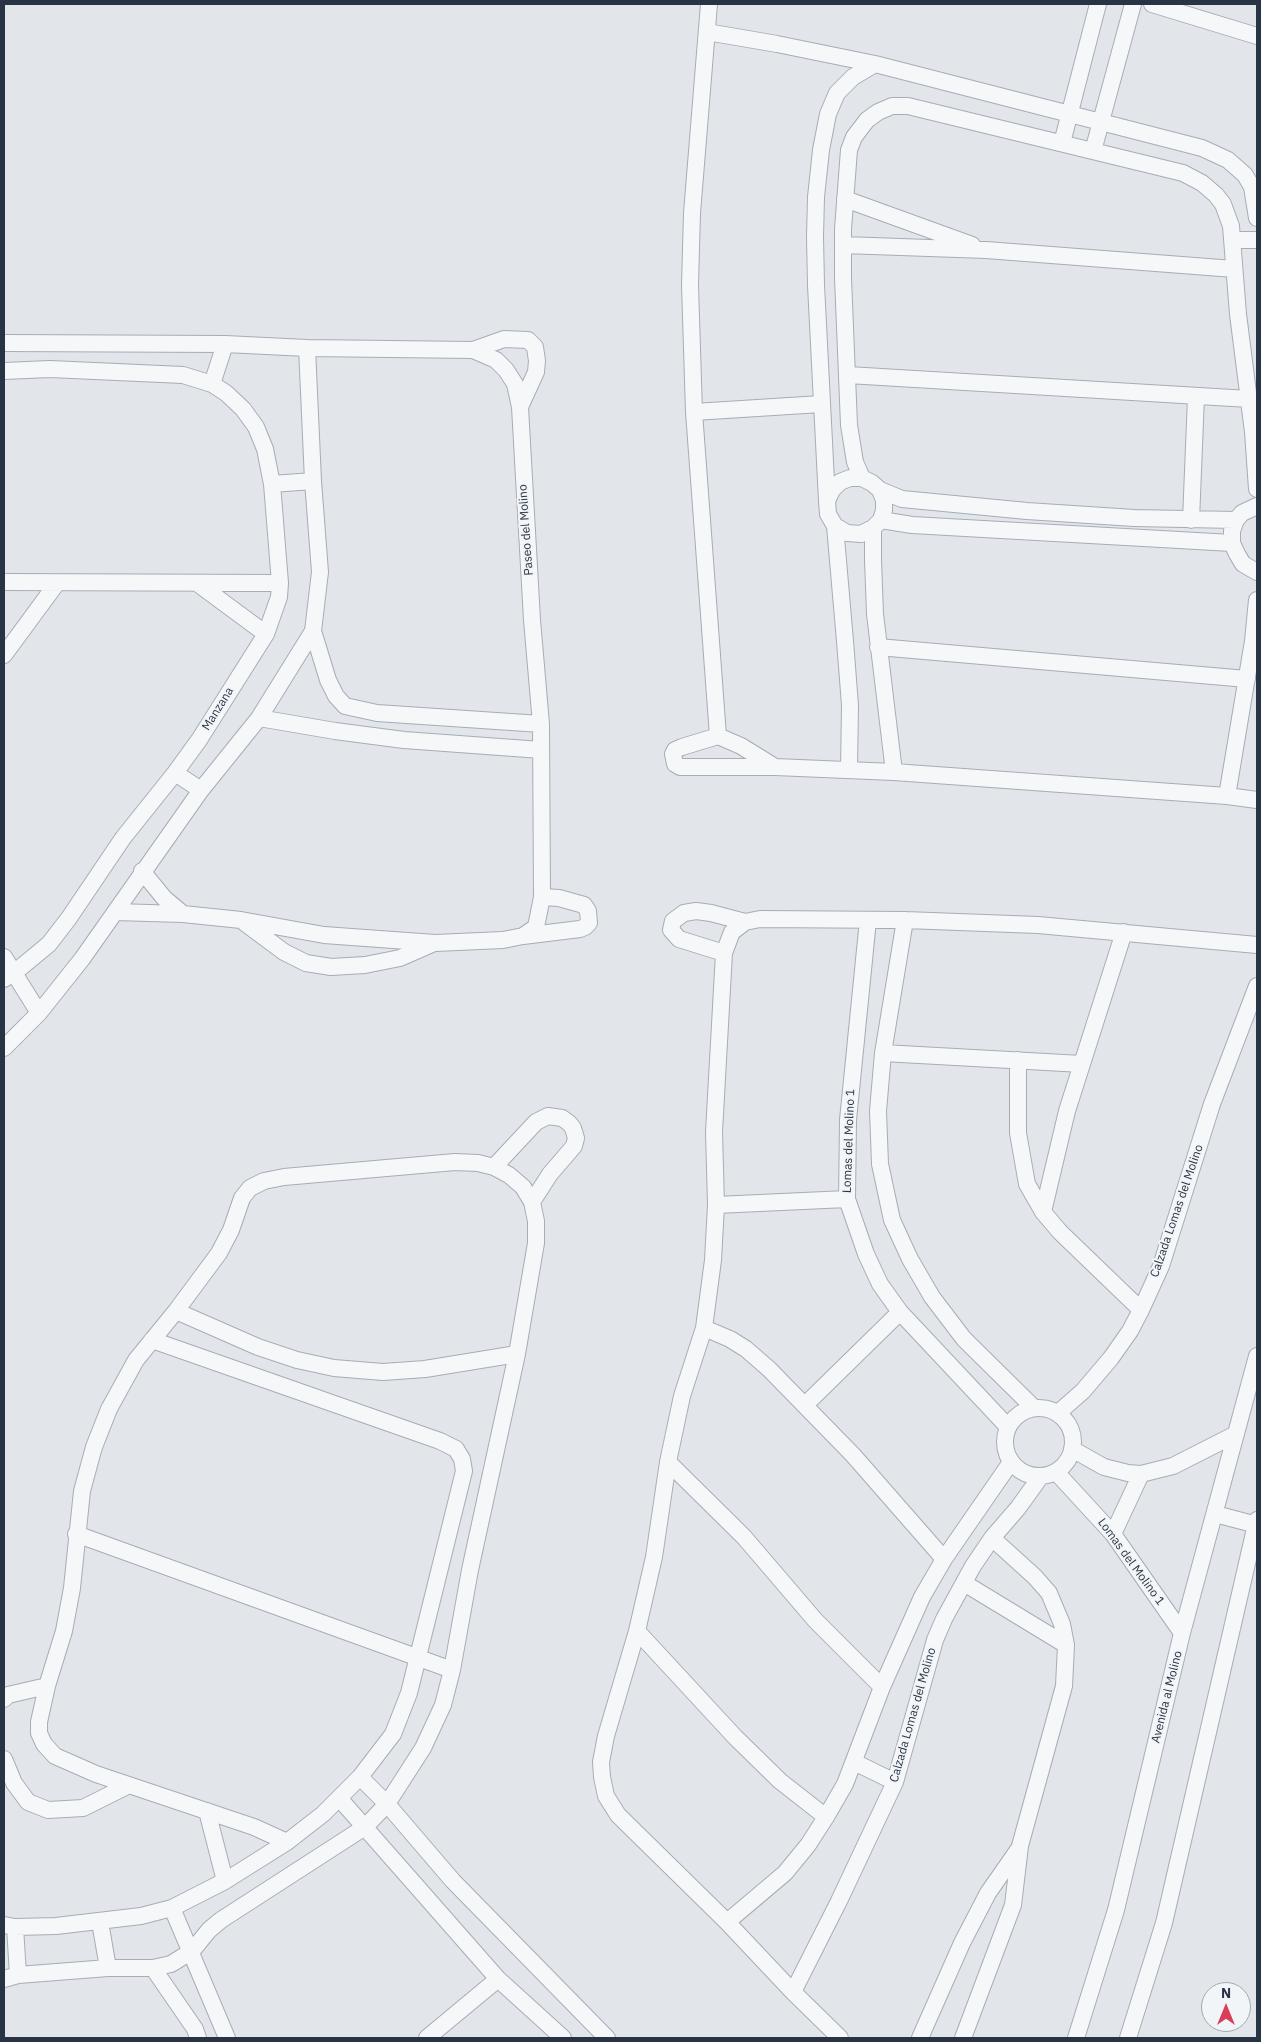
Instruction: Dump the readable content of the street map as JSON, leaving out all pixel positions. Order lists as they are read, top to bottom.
{
  "streets": {
    "street": [
      "Paseo del Molino",
      "Manzana",
      "Lomas del Molino 1",
      "Calzada Lomas del Molino",
      "Avenida al Molino"
    ]
  },
  "crossings": [
    ["Lomas del Molino 1", "Calzada Lomas del Molino"],
    ["Lomas del Molino 1", "Avenida al Molino"]
  ],
  "north": "top"
}
